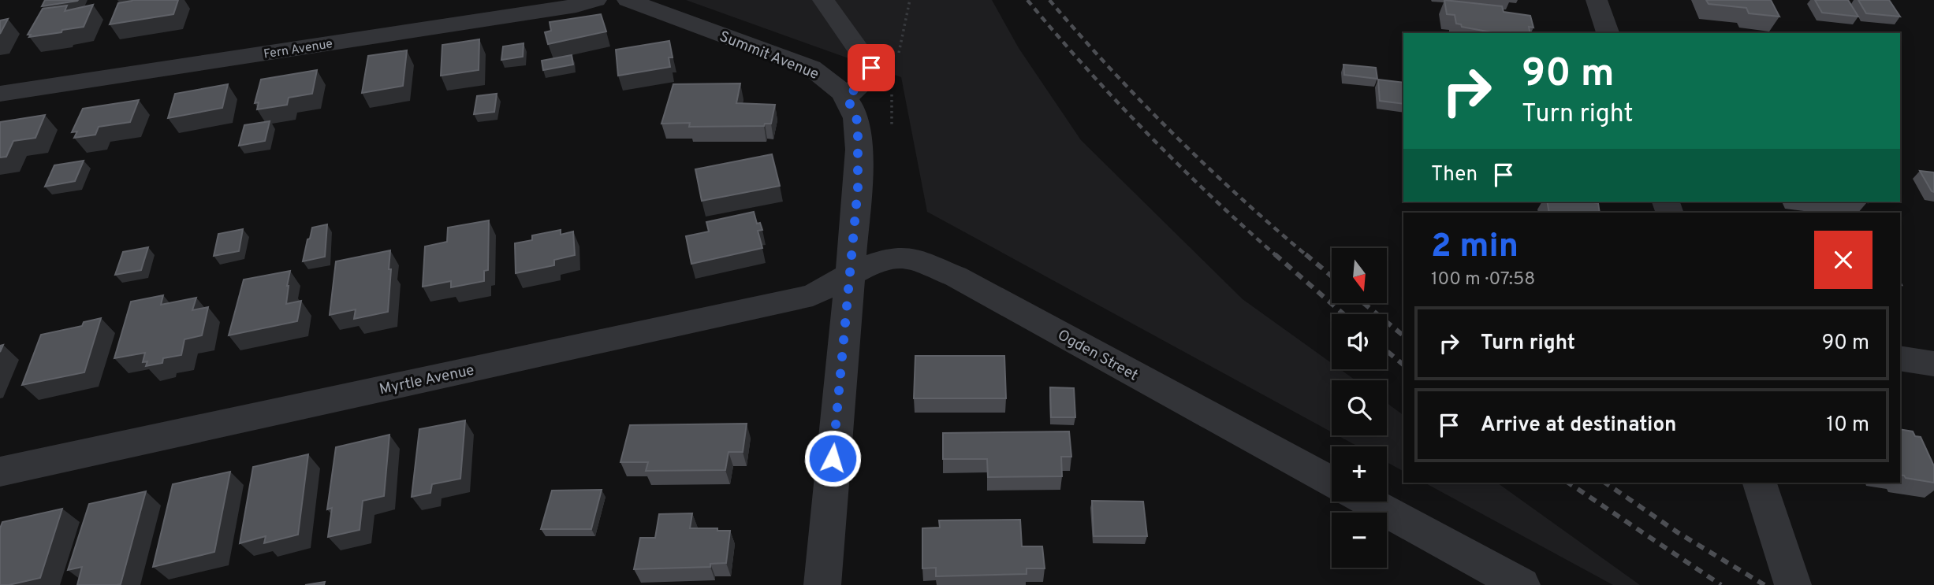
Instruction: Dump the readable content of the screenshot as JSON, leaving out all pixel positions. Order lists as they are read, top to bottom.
{
  "streets": {
    "street": [
      "Fern Avenue",
      "Summit Avenue",
      "Ogden Street",
      "Myrtle Avenue"
    ]
  },
  "crossings": [
    ["Summit Avenue", "Ogden Street"],
    ["Summit Avenue", "Myrtle Avenue"],
    ["Ogden Street", "Myrtle Avenue"]
  ],
  "north": "bottom",
  "page": {
    "turn": ["90 m", "Turn right"],
    "then": "Then",
    "heading": ["2 min", "100 m · 07:58"],
    "map_buttons": ["+", "−"],
    "list": [
      {
        "name": "Turn right",
        "value": "90 m"
      },
      {
        "name": "Arrive at destination",
        "value": "10 m"
      }
    ]
  }
}
